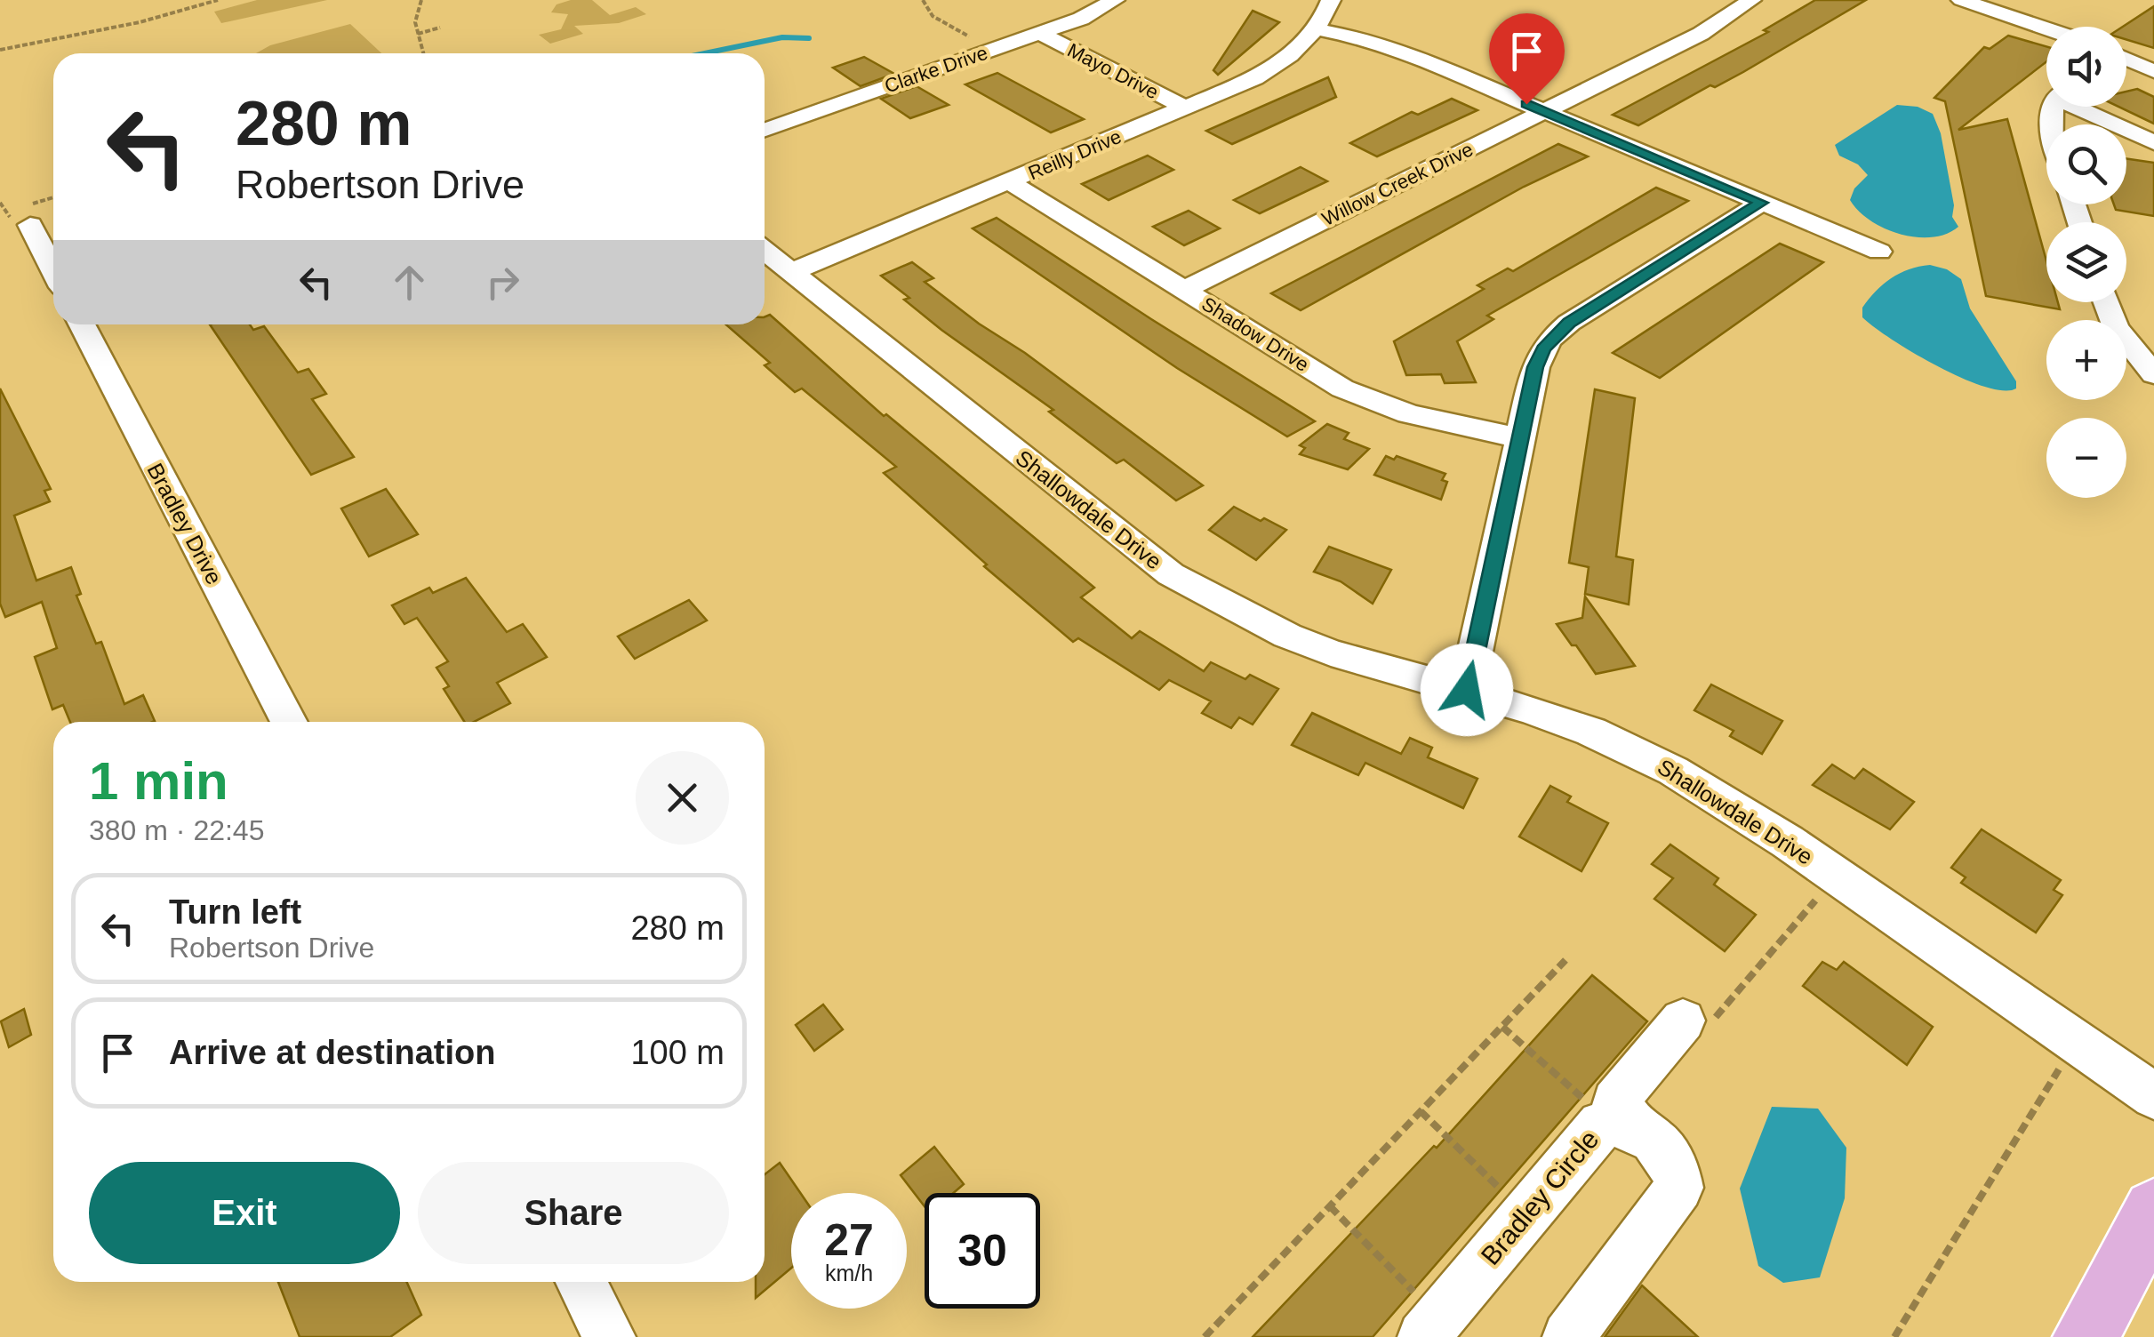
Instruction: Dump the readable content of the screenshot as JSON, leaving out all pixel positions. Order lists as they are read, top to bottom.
{
  "streets": {
    "street": [
      "Clarke Drive",
      "Mayo Drive",
      "Reilly Drive",
      "Willow Creek Drive",
      "Shadow Drive",
      "Shallowdale Drive",
      "Bradley Drive",
      "Bradley Circle"
    ]
  },
  "crossings": [
    ["Clarke Drive", "Mayo Drive"],
    ["Mayo Drive", "Reilly Drive"],
    ["Reilly Drive", "Shadow Drive"],
    ["Reilly Drive", "Shallowdale Drive"],
    ["Willow Creek Drive", "Shadow Drive"]
  ],
  "page": {
    "map_buttons": ["+", "−"],
    "turn": ["280 m", "Robertson Drive"],
    "heading": ["1 min", "380 m · 22:45"],
    "list": [
      {
        "name": "Turn left",
        "note": "Robertson Drive",
        "value": "280 m"
      },
      {
        "name": "Arrive at destination",
        "value": "100 m"
      }
    ],
    "buttons": ["Exit", "Share"],
    "speed": "27 km/h",
    "limit": "30"
  }
}
